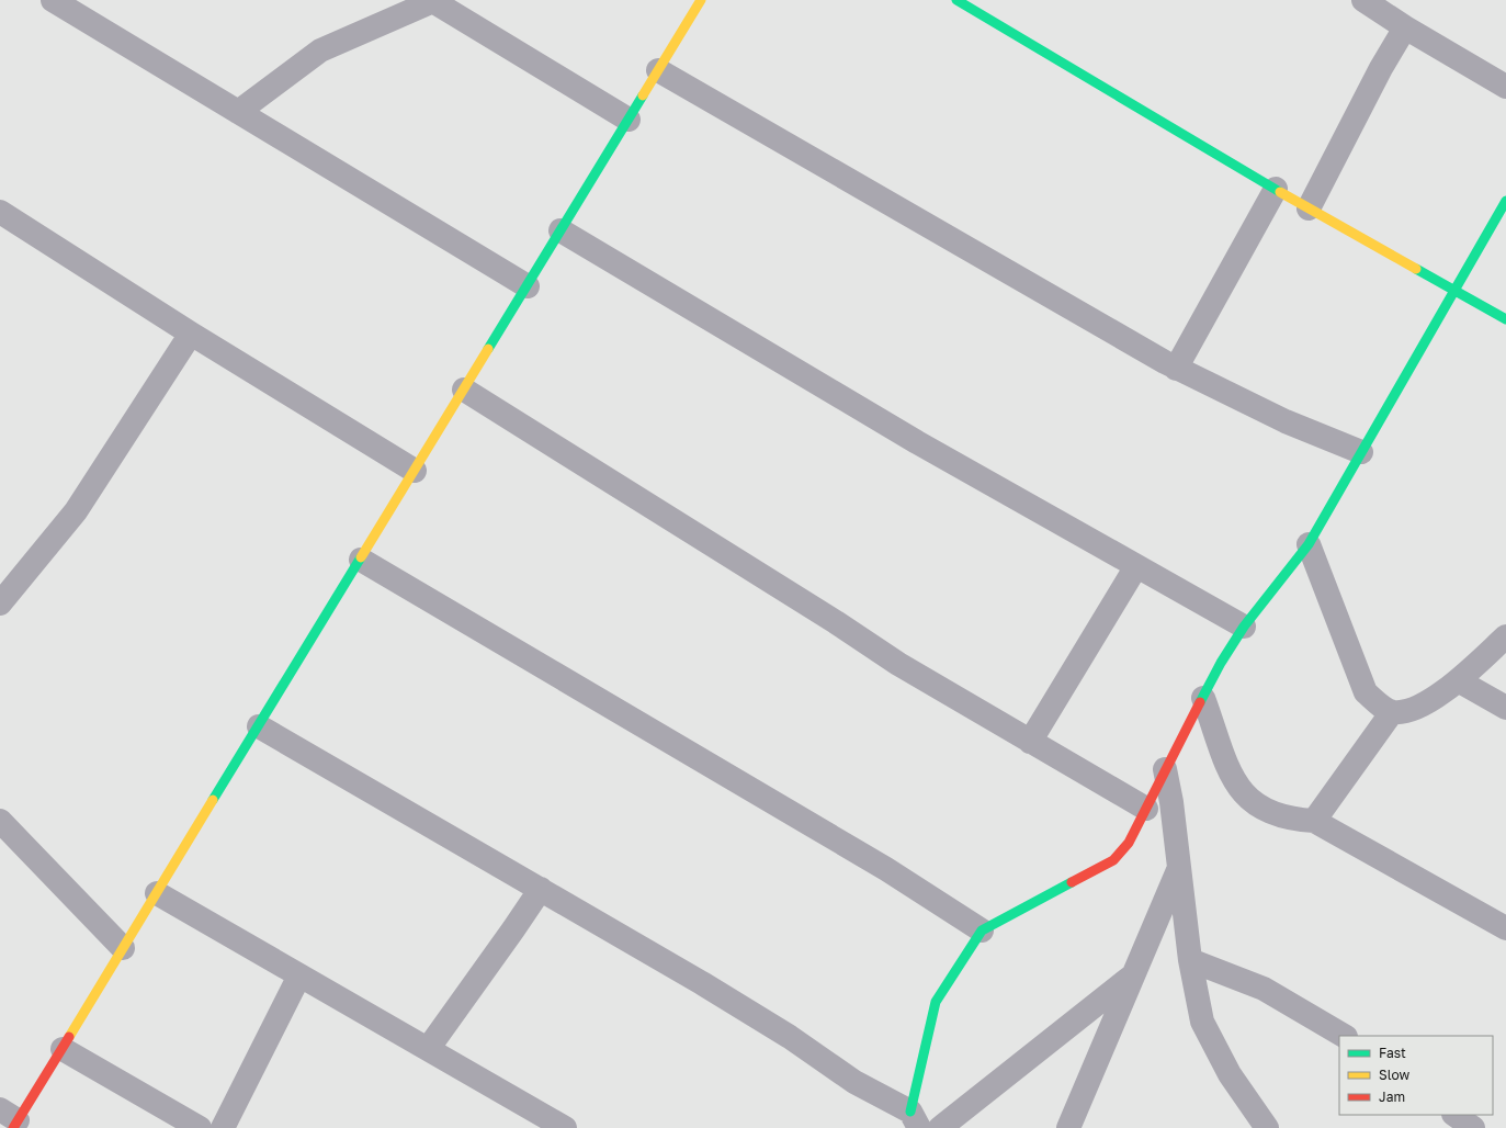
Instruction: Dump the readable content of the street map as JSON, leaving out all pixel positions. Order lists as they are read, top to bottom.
{
  "legend": ["Fast", "Slow", "Jam"]
}
